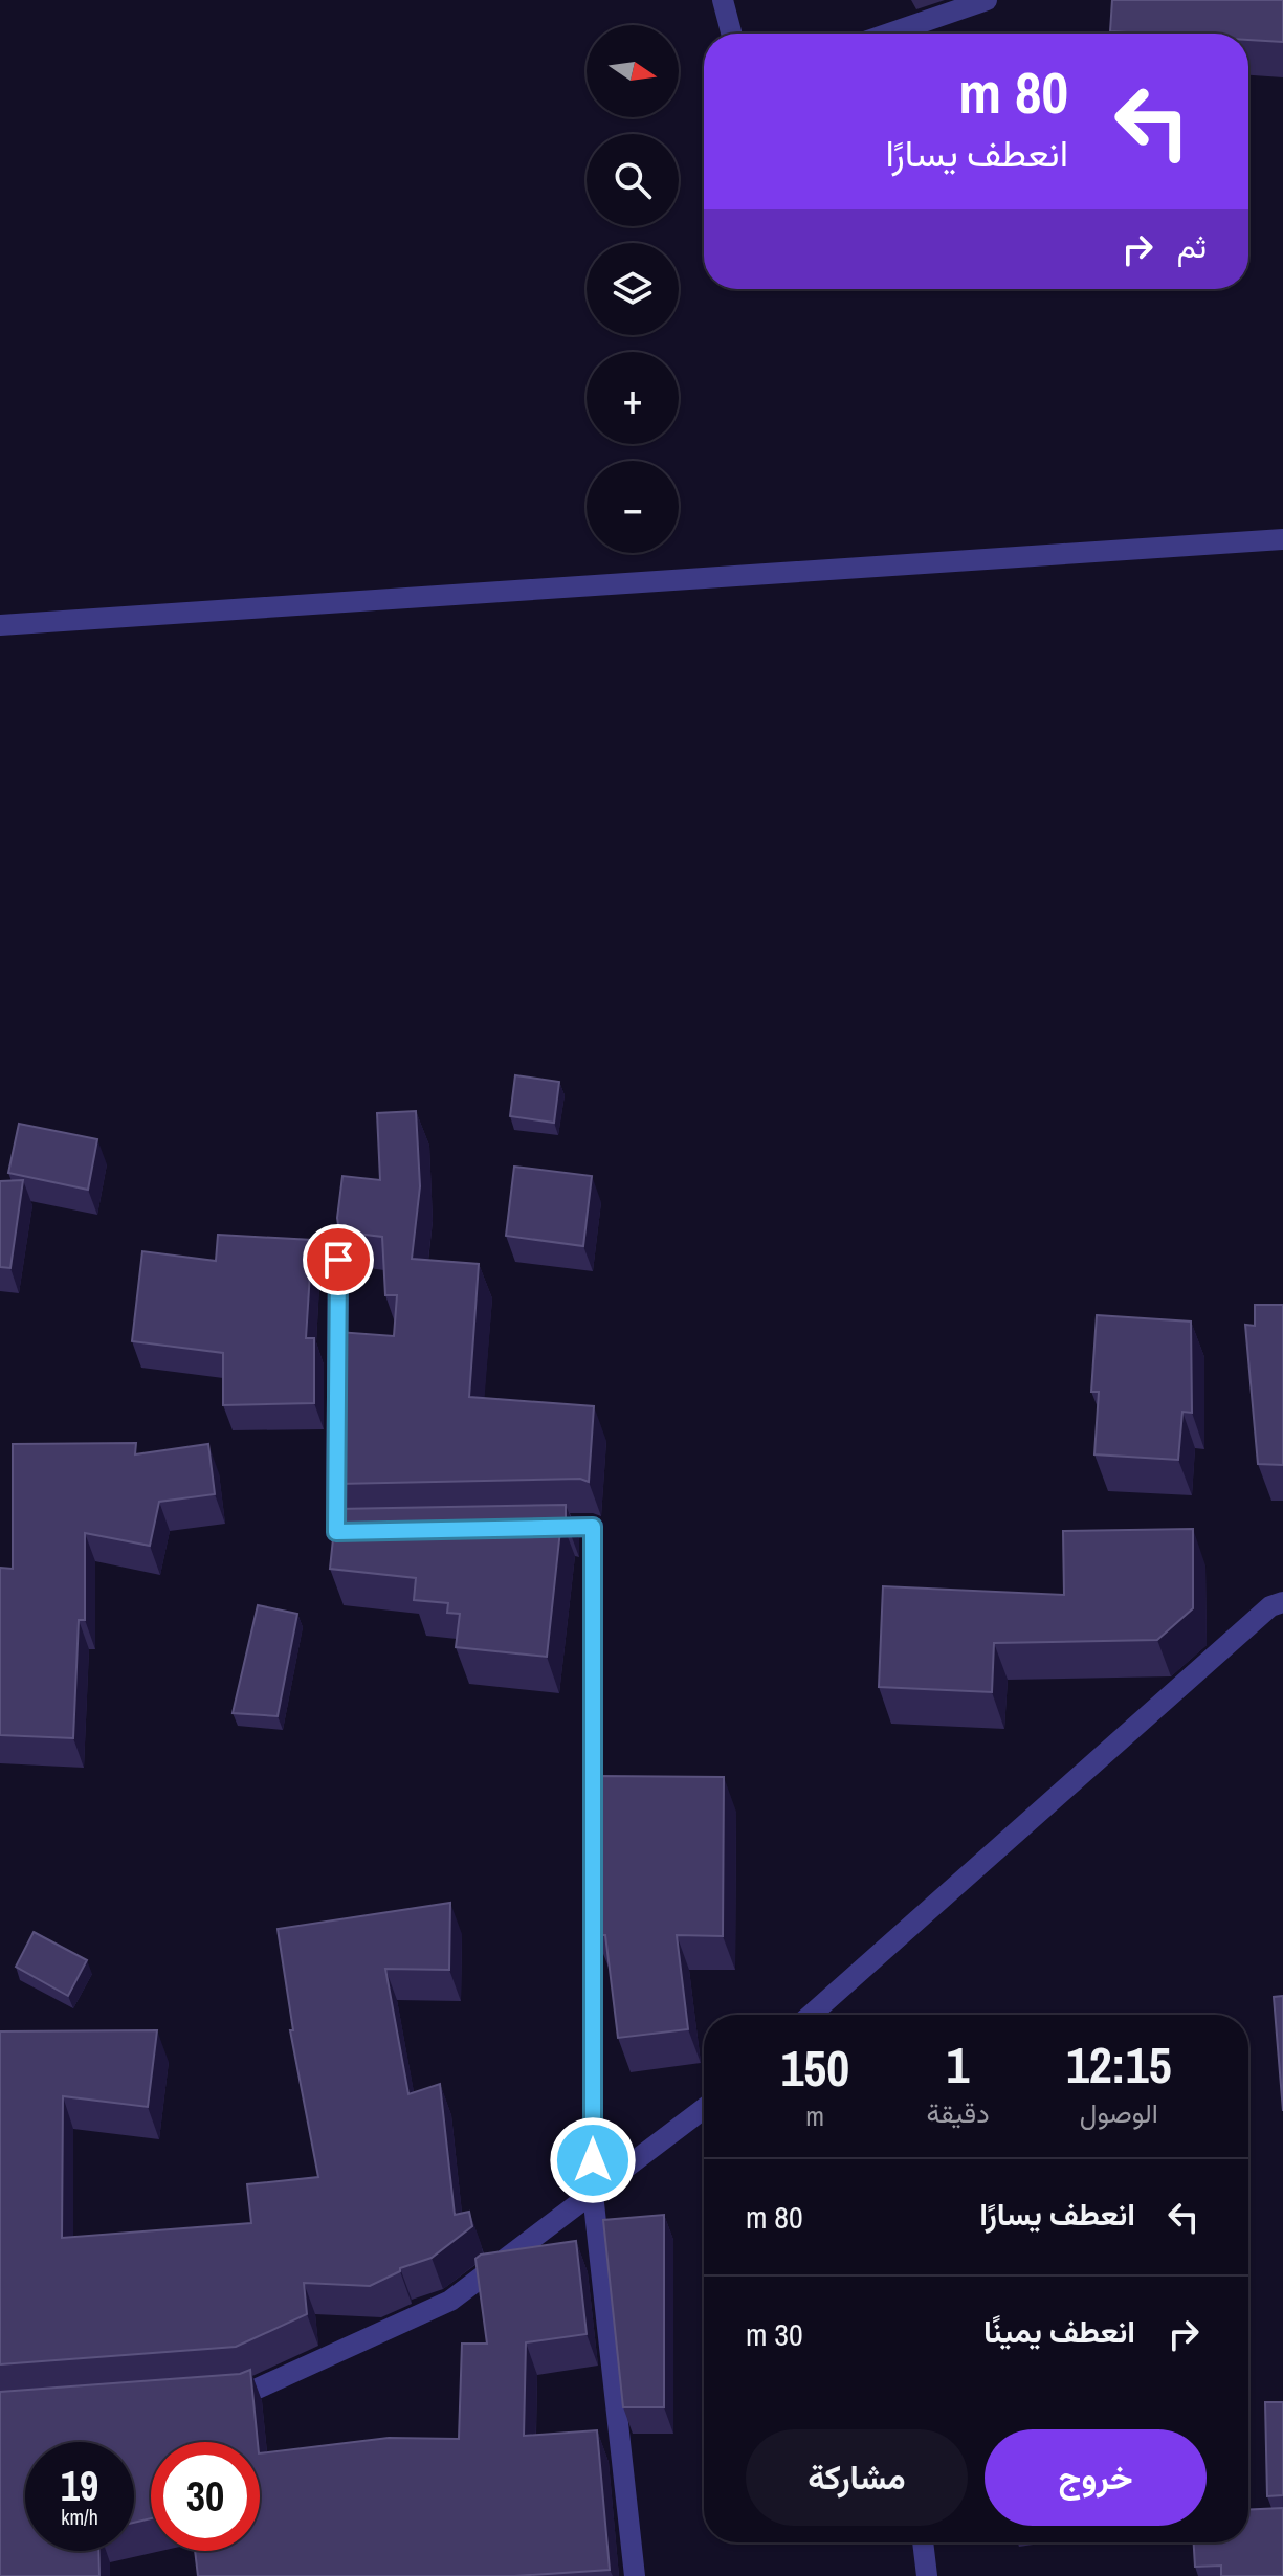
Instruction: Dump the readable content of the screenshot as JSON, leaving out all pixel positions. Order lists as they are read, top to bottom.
{
  "north": "right",
  "page": {
    "map_buttons": ["+", "−"],
    "turn": ["80 m", "انعطف يسارًا"],
    "then": "ثم",
    "eta": [
      "12:15",
      "الوصول",
      "1",
      "دقيقة",
      "150",
      "m"
    ],
    "list": [
      {
        "name": "انعطف يسارًا",
        "value": "80 m"
      },
      {
        "name": "انعطف يمينًا",
        "value": "30 m"
      }
    ],
    "buttons": ["خروج", "مشاركة"],
    "speed": "19 km/h",
    "limit": "30"
  }
}
